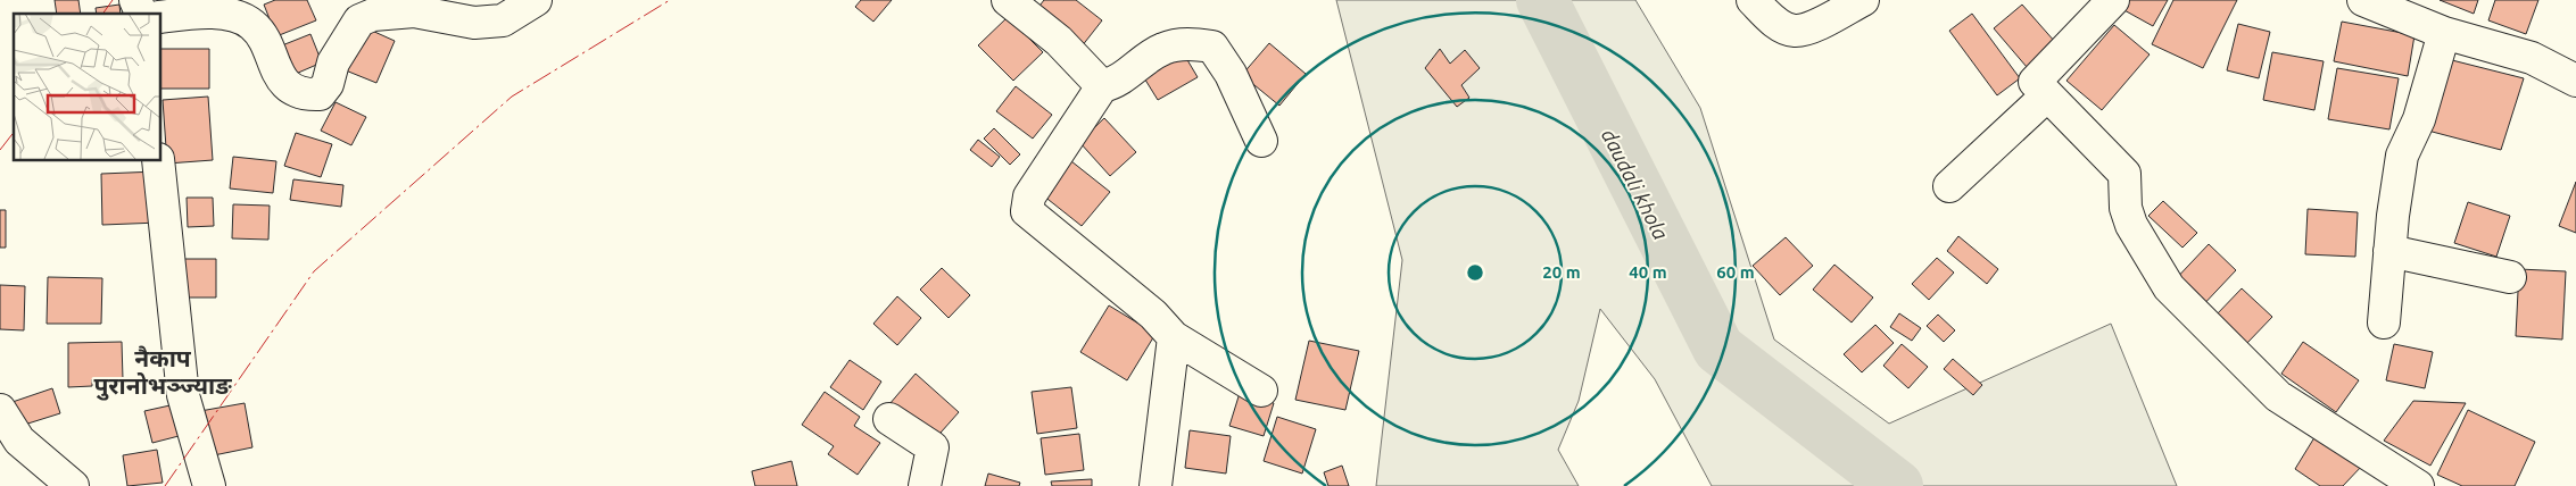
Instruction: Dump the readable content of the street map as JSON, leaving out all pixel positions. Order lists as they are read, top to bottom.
{
  "districts": ["नैकाप पुरानोभञ्ज्याङ"],
  "water": ["daudali khola"],
  "rings": ["20 m", "40 m", "60 m"]
}
